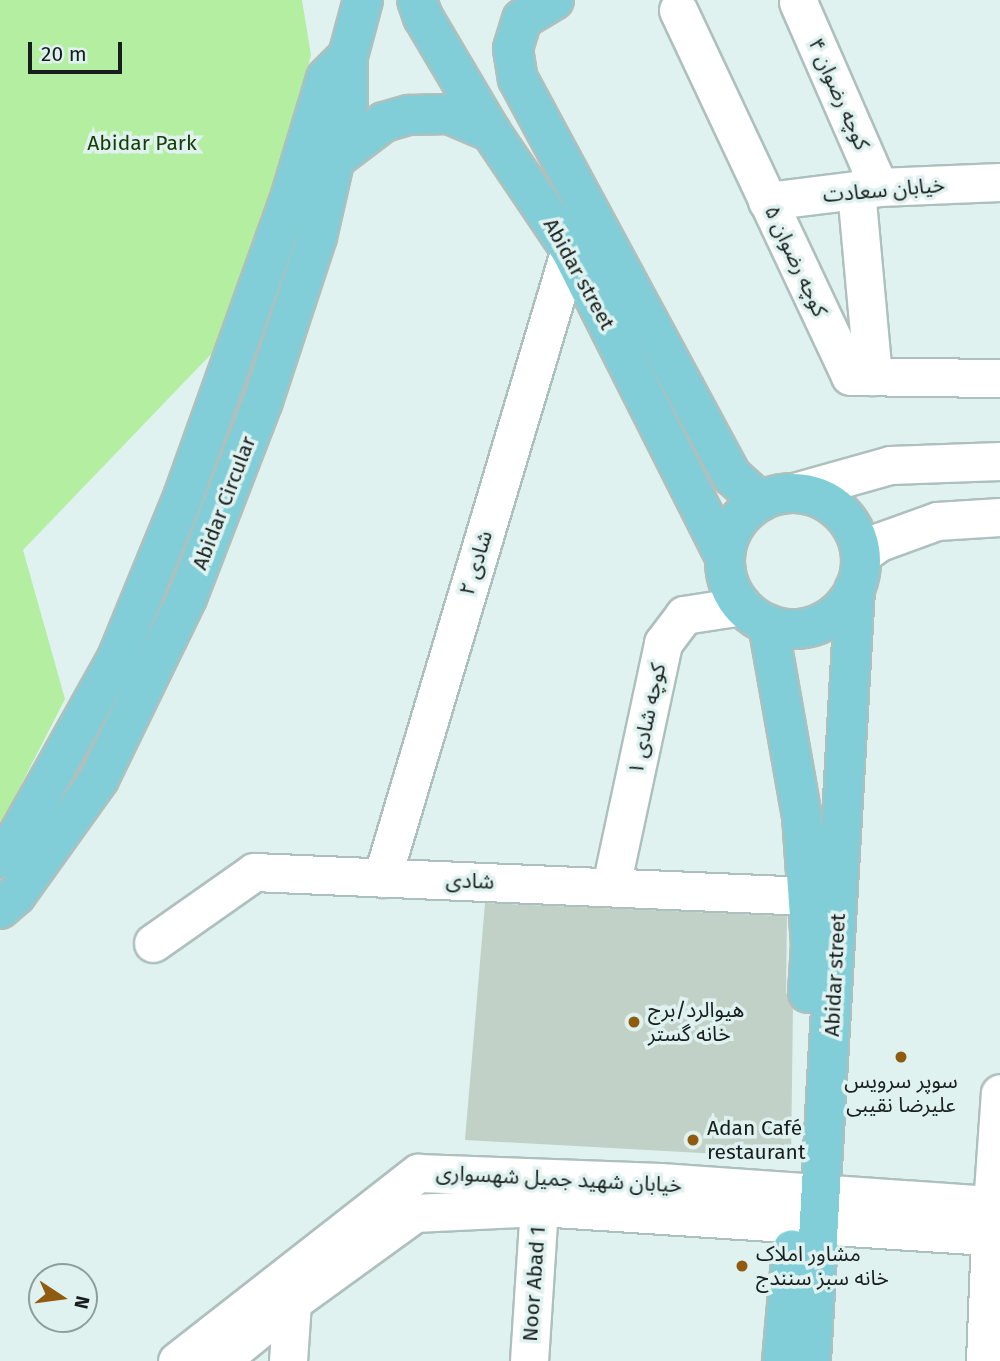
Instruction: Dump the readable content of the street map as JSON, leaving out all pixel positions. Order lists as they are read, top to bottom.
{
  "streets": {
    "main road": ["Abidar street", "Abidar Circular"],
    "street": [
      "کوچه رضوان ۴",
      "خیابان سعادت",
      "کوچه رضوان ۵",
      "شادی ۲",
      "کوچه شادی ۱",
      "شادی",
      "خیابان شهید جمیل شهسواری",
      "Noor Abad 1"
    ]
  },
  "crossings": [
    ["کوچه رضوان ۴", "خیابان سعادت"],
    ["کوچه رضوان ۴", "کوچه رضوان ۵"],
    ["خیابان سعادت", "کوچه رضوان ۵"],
    ["Abidar street", "شادی ۲"],
    ["Abidar street", "کوچه شادی ۱"],
    ["Abidar street", "شادی"],
    ["Abidar street", "خیابان شهید جمیل شهسواری"],
    ["شادی ۲", "شادی"],
    ["کوچه شادی ۱", "شادی"],
    ["خیابان شهید جمیل شهسواری", "Noor Abad 1"]
  ],
  "parks": ["Abidar Park"],
  "places": [
    "هیوالرد/برج خانه گستر",
    "سوپر سرویس علیرضا نقیبی",
    "Adan Café restaurant",
    "مشاور املاک خانه سبز سنندج"
  ],
  "scale_bar": "20 m",
  "north": "right"
}
